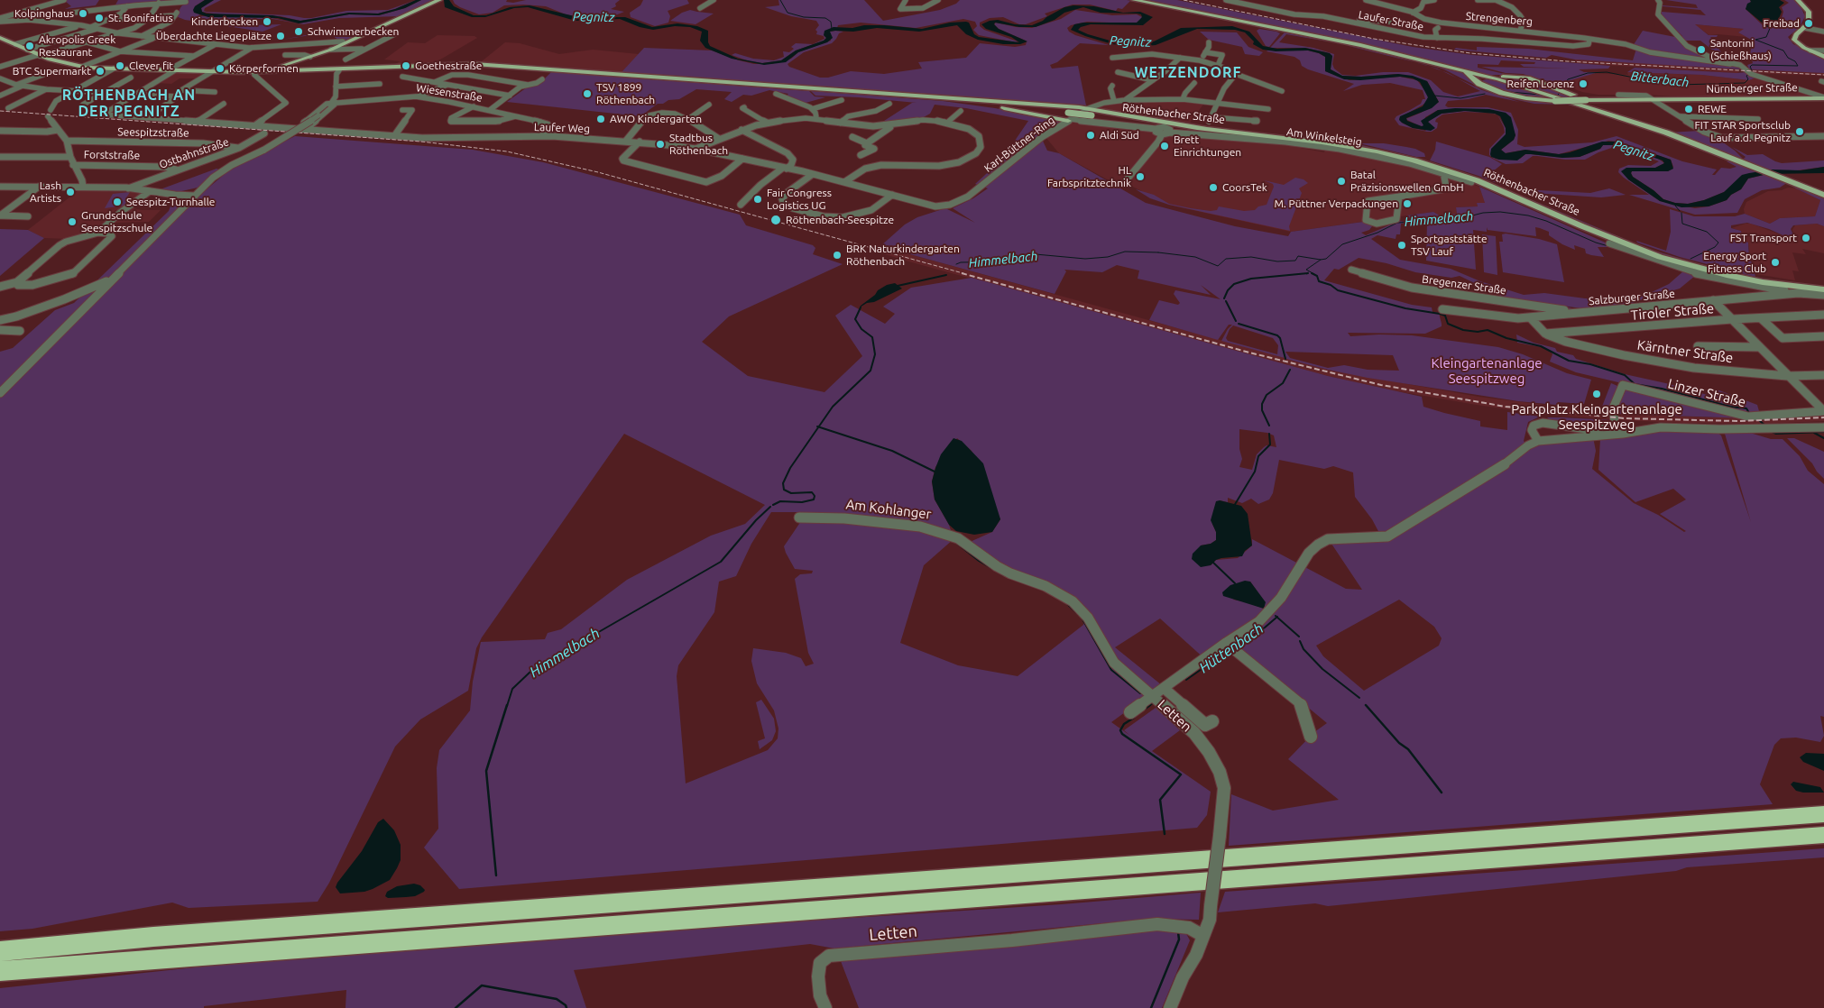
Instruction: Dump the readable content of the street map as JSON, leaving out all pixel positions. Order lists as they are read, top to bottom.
{
  "streets": {
    "main road": ["Nürnberger Straße", "Röthenbacher Straße"],
    "street": [
      "Strengenberg",
      "Laufer Straße",
      "Wiesenstraße",
      "Laufer Weg",
      "Seespitzstraße",
      "Am Winkelsteig",
      "Karl-Büttner-Ring",
      "Ostbahnstraße",
      "Forststraße",
      "Bregenzer Straße",
      "Salzburger Straße",
      "Tiroler Straße",
      "Kärntner Straße",
      "Linzer Straße",
      "Am Kohlanger",
      "Letten"
    ]
  },
  "crossings": [
    ["Strengenberg", "Laufer Straße"],
    ["Wiesenstraße", "Laufer Weg"],
    ["Laufer Weg", "Karl-Büttner-Ring"],
    ["Seespitzstraße", "Ostbahnstraße"],
    ["Am Winkelsteig", "Karl-Büttner-Ring"],
    ["Ostbahnstraße", "Forststraße"],
    ["Bregenzer Straße", "Salzburger Straße"],
    ["Salzburger Straße", "Linzer Straße"],
    ["Tiroler Straße", "Kärntner Straße"],
    ["Tiroler Straße", "Linzer Straße"],
    ["Kärntner Straße", "Linzer Straße"],
    ["Linzer Straße", "Letten"],
    ["Am Kohlanger", "Letten"]
  ],
  "districts": ["WETZENDORF", "RÖTHENBACH AN DER PEGNITZ"],
  "water": [
    "Pegnitz",
    "Bitterbach",
    "Himmelbach",
    "Hüttenbach"
  ],
  "parks": ["Kleingartenanlage Seespitzweg"],
  "places": [
    "Kolpinghaus",
    "St. Bonifatius",
    "Kinderbecken",
    "Freibad",
    "Schwimmerbecken",
    "Überdachte Liegeplätze",
    "Akropolis Greek Restaurant",
    "Santorini (Schießhaus)",
    "Clever fit",
    "Goethestraße",
    "Körperformen",
    "BTC Supermarkt",
    "Reifen Lorenz",
    "TSV 1899 Röthenbach",
    "REWE",
    "AWO Kindergarten",
    "FIT STAR Sportsclub Lauf a.d. Pegnitz",
    "Aldi Süd",
    "Stadtbus Röthenbach",
    "Brett Einrichtungen",
    "HL Farbspritztechnik",
    "Batal Präzisionswellen GmbH",
    "CoorsTek",
    "Lash Artists",
    "Fair Congress Logistics UG",
    "Seespitz-Turnhalle",
    "M. Püttner Verpackungen",
    "Röthenbach-Seespitze",
    "Grundschule Seespitzschule",
    "FST Transport",
    "Sportgaststätte TSV Lauf",
    "BRK Naturkindergarten Röthenbach",
    "Energy Sport Fitness Club",
    "Parkplatz Kleingartenanlage Seespitzweg"
  ]
}
